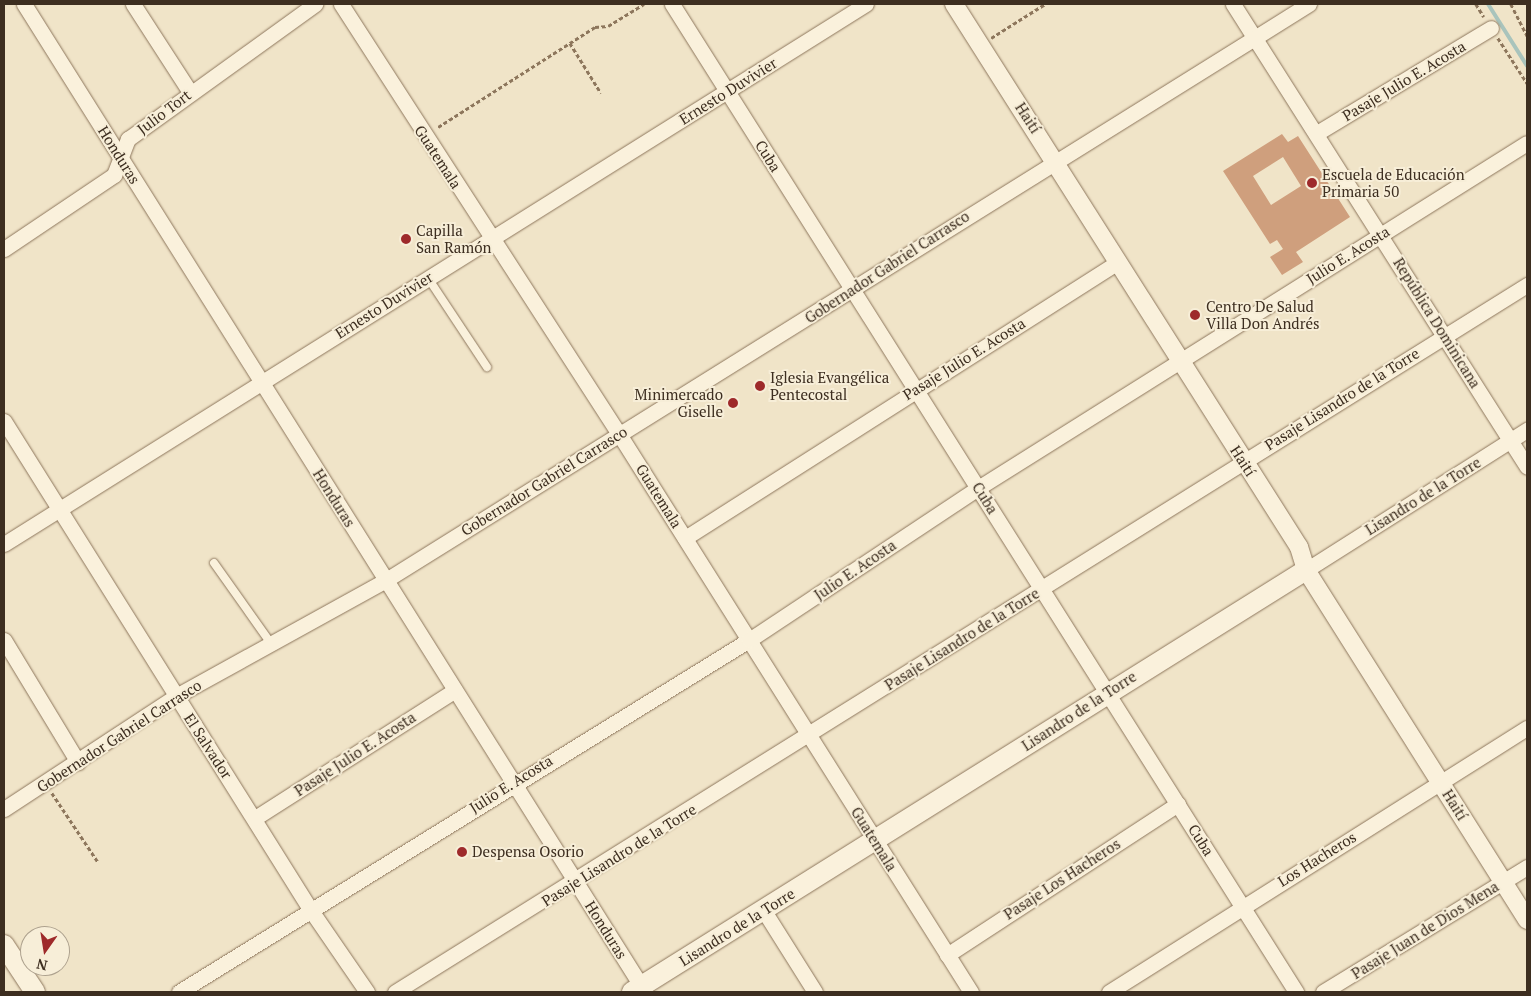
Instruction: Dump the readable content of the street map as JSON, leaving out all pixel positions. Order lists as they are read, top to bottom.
{
  "streets": {
    "main road": ["Lisandro de la Torre"],
    "street": [
      "Pasaje Julio E. Acosta",
      "Ernesto Duvivier",
      "Julio Tort",
      "Haití",
      "Honduras",
      "Cuba",
      "Guatemala",
      "Julio E. Acosta",
      "Gobernador Gabriel Carrasco",
      "República Dominicana",
      "Pasaje Lisandro de la Torre",
      "El Salvador",
      "Los Hacheros",
      "Pasaje Los Hacheros",
      "Pasaje Juan de Dios Mena"
    ]
  },
  "crossings": [
    ["Pasaje Julio E. Acosta", "Haití"],
    ["Pasaje Julio E. Acosta", "Honduras"],
    ["Pasaje Julio E. Acosta", "Cuba"],
    ["Pasaje Julio E. Acosta", "Guatemala"],
    ["Pasaje Julio E. Acosta", "República Dominicana"],
    ["Pasaje Julio E. Acosta", "El Salvador"],
    ["Ernesto Duvivier", "Honduras"],
    ["Ernesto Duvivier", "Cuba"],
    ["Ernesto Duvivier", "Guatemala"],
    ["Ernesto Duvivier", "El Salvador"],
    ["Julio Tort", "Honduras"],
    ["Haití", "Julio E. Acosta"],
    ["Haití", "Gobernador Gabriel Carrasco"],
    ["Haití", "Pasaje Lisandro de la Torre"],
    ["Haití", "Lisandro de la Torre"],
    ["Haití", "Los Hacheros"],
    ["Haití", "Pasaje Juan de Dios Mena"],
    ["Honduras", "Julio E. Acosta"],
    ["Honduras", "Gobernador Gabriel Carrasco"],
    ["Honduras", "Pasaje Lisandro de la Torre"],
    ["Honduras", "Lisandro de la Torre"],
    ["Cuba", "Julio E. Acosta"],
    ["Cuba", "Gobernador Gabriel Carrasco"],
    ["Cuba", "Pasaje Lisandro de la Torre"],
    ["Cuba", "Lisandro de la Torre"],
    ["Cuba", "Los Hacheros"],
    ["Cuba", "Pasaje Los Hacheros"],
    ["Guatemala", "Julio E. Acosta"],
    ["Guatemala", "Gobernador Gabriel Carrasco"],
    ["Guatemala", "Pasaje Lisandro de la Torre"],
    ["Guatemala", "Lisandro de la Torre"],
    ["Guatemala", "Pasaje Los Hacheros"],
    ["Julio E. Acosta", "República Dominicana"],
    ["Julio E. Acosta", "El Salvador"],
    ["Gobernador Gabriel Carrasco", "República Dominicana"],
    ["Gobernador Gabriel Carrasco", "El Salvador"],
    ["República Dominicana", "Pasaje Lisandro de la Torre"],
    ["República Dominicana", "Lisandro de la Torre"]
  ],
  "places": [
    "Escuela de Educación Primaria 50",
    "Capilla San Ramón",
    "Centro De Salud Villa Don Andrés",
    "Iglesia Evangélica Pentecostal",
    "Minimercado Giselle",
    "Despensa Osorio"
  ],
  "north": "bottom"
}
